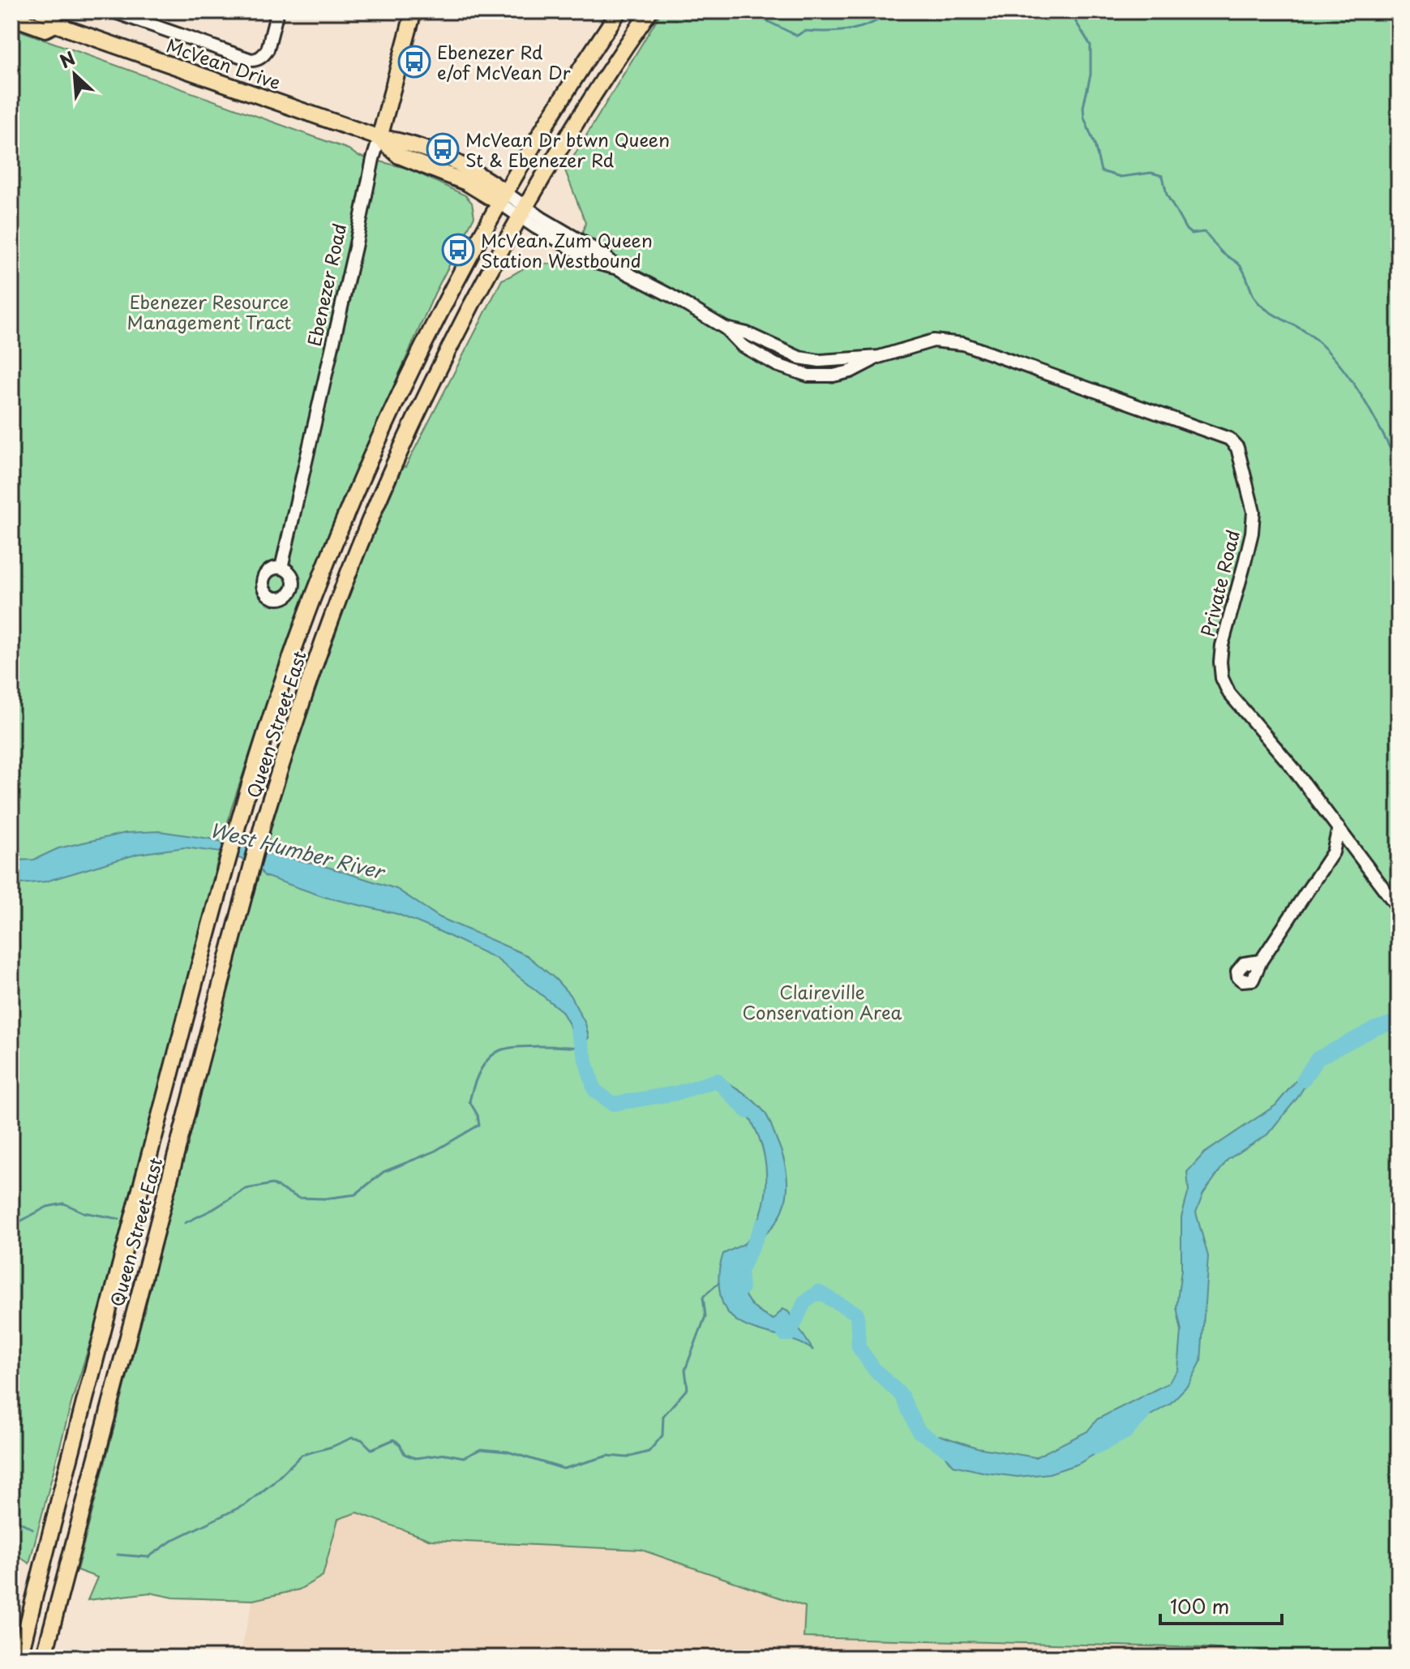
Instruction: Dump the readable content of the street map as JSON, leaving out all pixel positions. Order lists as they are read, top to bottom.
{
  "streets": {
    "main road": ["McVean Drive", "Ebenezer Road", "Queen Street East"],
    "street": ["Private Road"]
  },
  "crossings": [
    ["McVean Drive", "Ebenezer Road"],
    ["McVean Drive", "Private Road"],
    ["McVean Drive", "Queen Street East"],
    ["Private Road", "Queen Street East"]
  ],
  "water": ["West Humber River"],
  "parks": ["Ebenezer Resource Management Tract", "Claireville Conservation Area"],
  "places": {
    "bus stop": ["Ebenezer Rd e/of McVean Dr", "McVean Dr btwn Queen St & Ebenezer Rd", "McVean Zum Queen Station Westbound"]
  },
  "scale_bar": "100 m",
  "north": "top left"
}
